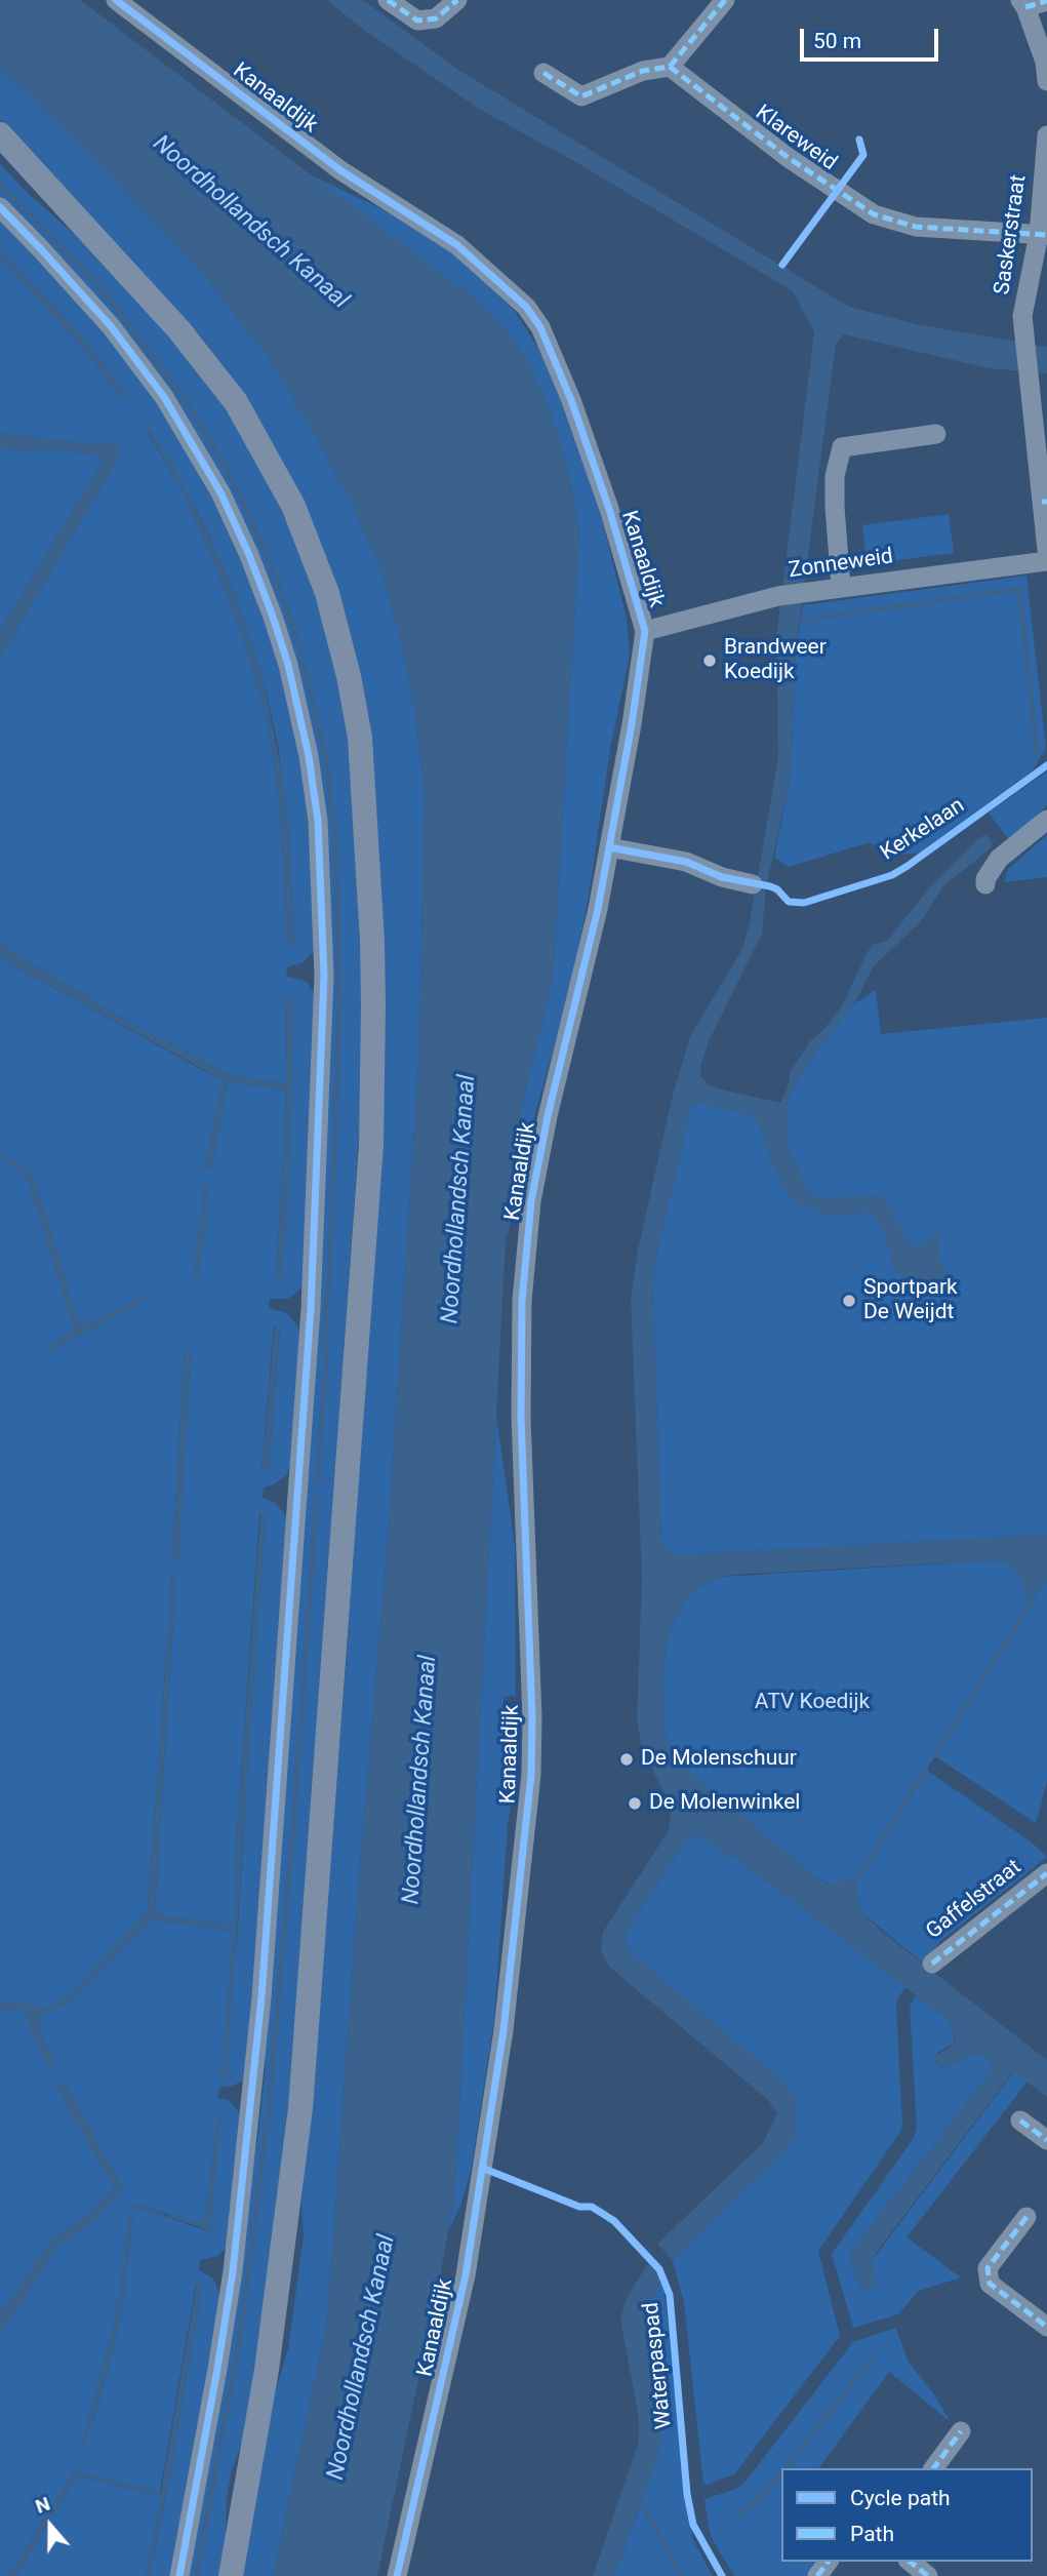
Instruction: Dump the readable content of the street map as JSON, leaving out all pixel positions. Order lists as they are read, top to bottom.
{
  "streets": {
    "street": [
      "Kanaaldijk",
      "Klareweid",
      "Saskerstraat",
      "Zonneweid",
      "Gaffelstraat"
    ],
    "cycle path": ["Kerkelaan", "Waterpaspad"]
  },
  "crossings": [
    ["Kanaaldijk", "Zonneweid"],
    ["Klareweid", "Saskerstraat"]
  ],
  "water": ["Noordhollandsch Kanaal"],
  "parks": ["ATV Koedijk"],
  "places": [
    "Brandweer Koedijk",
    "Sportpark De Weijdt",
    "De Molenschuur",
    "De Molenwinkel"
  ],
  "legend": ["Cycle path", "Path"],
  "scale_bar": "50 m",
  "north": "top"
}
